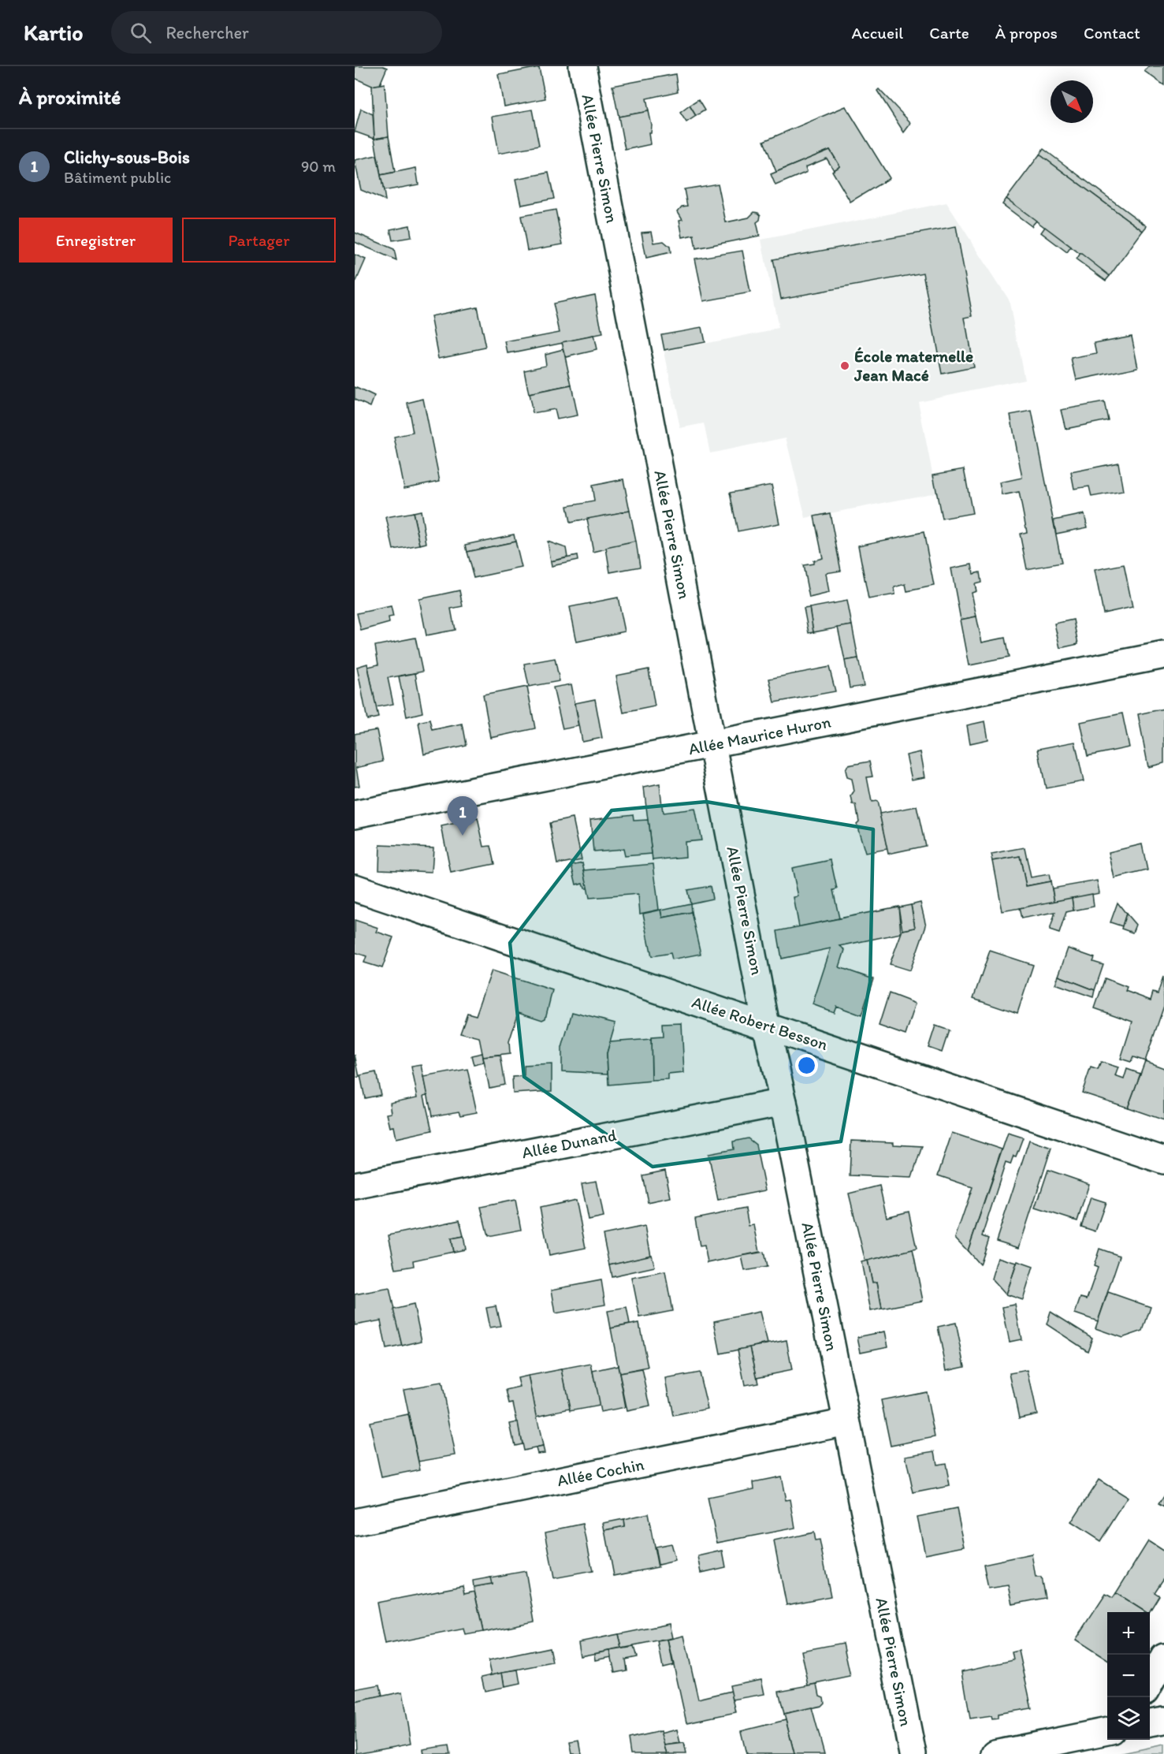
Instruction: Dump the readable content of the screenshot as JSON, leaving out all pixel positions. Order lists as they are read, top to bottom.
{
  "streets": {
    "street": [
      "Allée Pierre Simon",
      "Allée Maurice Huron",
      "Allée Robert Besson",
      "Allée Dunand",
      "Allée Cochin"
    ]
  },
  "crossings": [
    ["Allée Pierre Simon", "Allée Maurice Huron"],
    ["Allée Pierre Simon", "Allée Robert Besson"],
    ["Allée Pierre Simon", "Allée Dunand"],
    ["Allée Pierre Simon", "Allée Cochin"]
  ],
  "places": ["École maternelle Jean Macé"],
  "north": "bottom right",
  "page": {
    "header": "Kartio",
    "search": "Rechercher",
    "nav": [
      "Accueil",
      "Carte",
      "À propos",
      "Contact"
    ],
    "heading": "À proximité",
    "list": [
      {
        "mark": "1",
        "name": "Clichy-sous-Bois",
        "note": "Bâtiment public",
        "value": "90 m"
      }
    ],
    "buttons": ["Enregistrer", "Partager"],
    "pins": "1",
    "map_buttons": ["+", "−"]
  }
}
